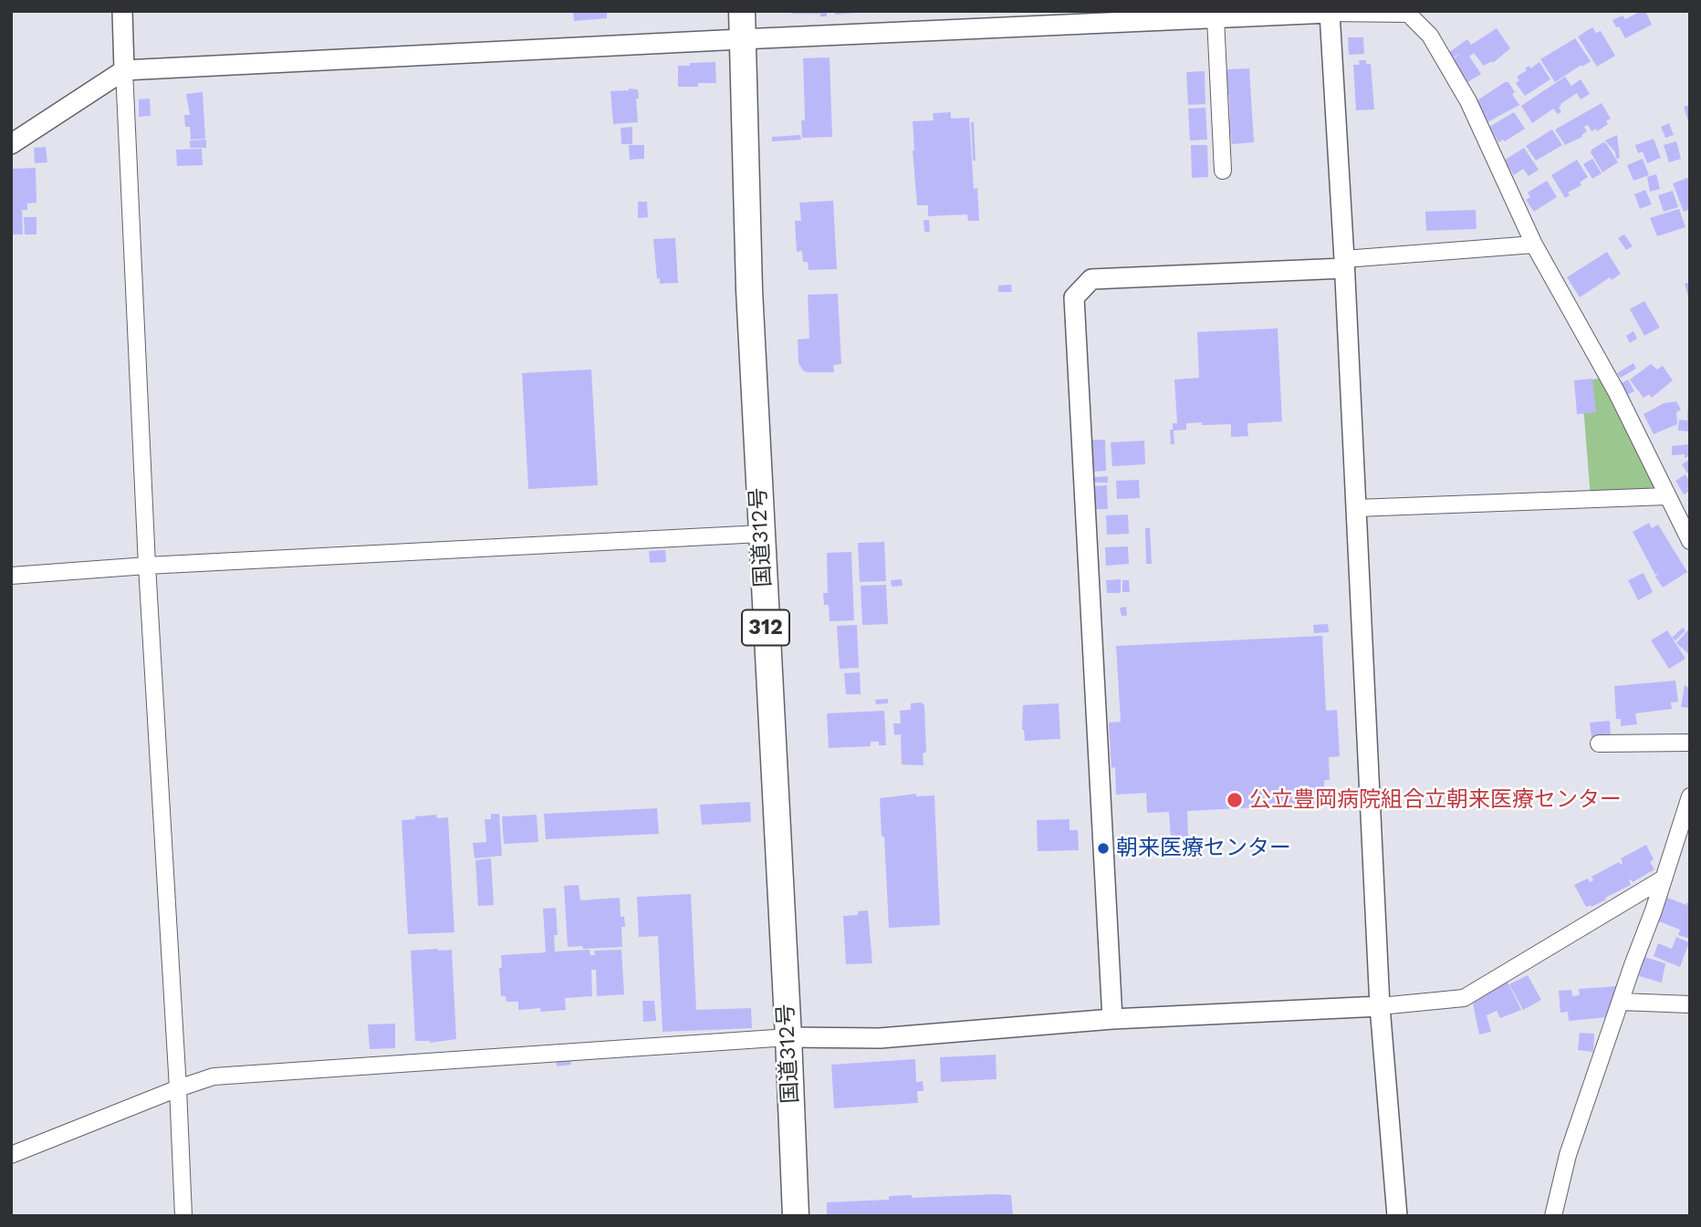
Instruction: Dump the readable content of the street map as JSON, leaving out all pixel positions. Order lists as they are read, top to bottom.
{
  "streets": {
    "highway": ["国道312号", "312"]
  },
  "places": ["公立豊岡病院組合立朝来医療センター", "朝来医療センター"]
}
